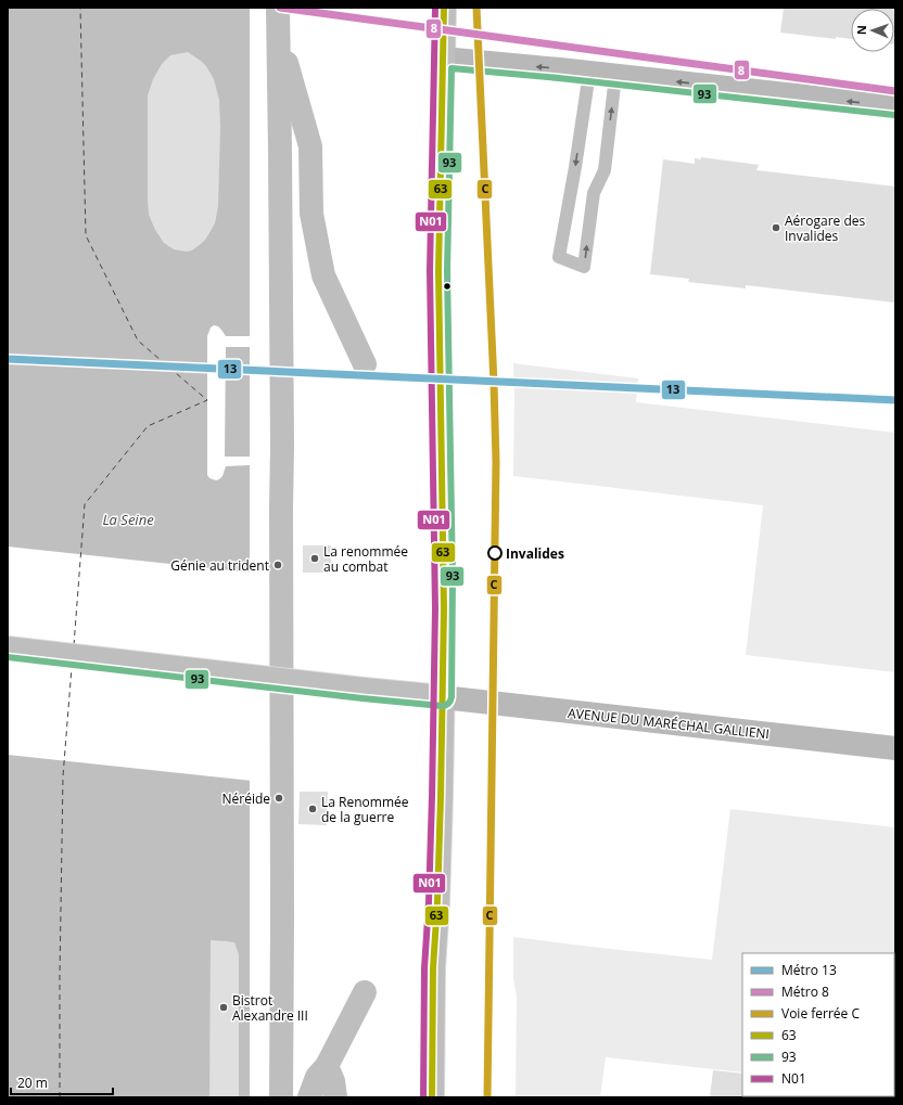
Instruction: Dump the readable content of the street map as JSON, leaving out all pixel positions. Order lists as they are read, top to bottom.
{
  "streets": {
    "street": ["AVENUE DU MARÉCHAL GALLIENI"]
  },
  "water": ["La Seine"],
  "places": [
    "Aérogare des Invalides",
    "Invalides",
    "La renommée au combat",
    "Génie au trident",
    "Néréide",
    "La Renommée de la guerre",
    "Bistrot Alexandre III"
  ],
  "lines": [
    "metro line 8",
    "rail line C",
    "transit line 63",
    "transit line N01",
    "transit line 93",
    "metro line 13"
  ],
  "legend": [
    "Métro 13",
    "Métro 8",
    "Voie ferrée C",
    "63",
    "93",
    "N01"
  ],
  "scale_bar": "20 m",
  "north": "left"
}
